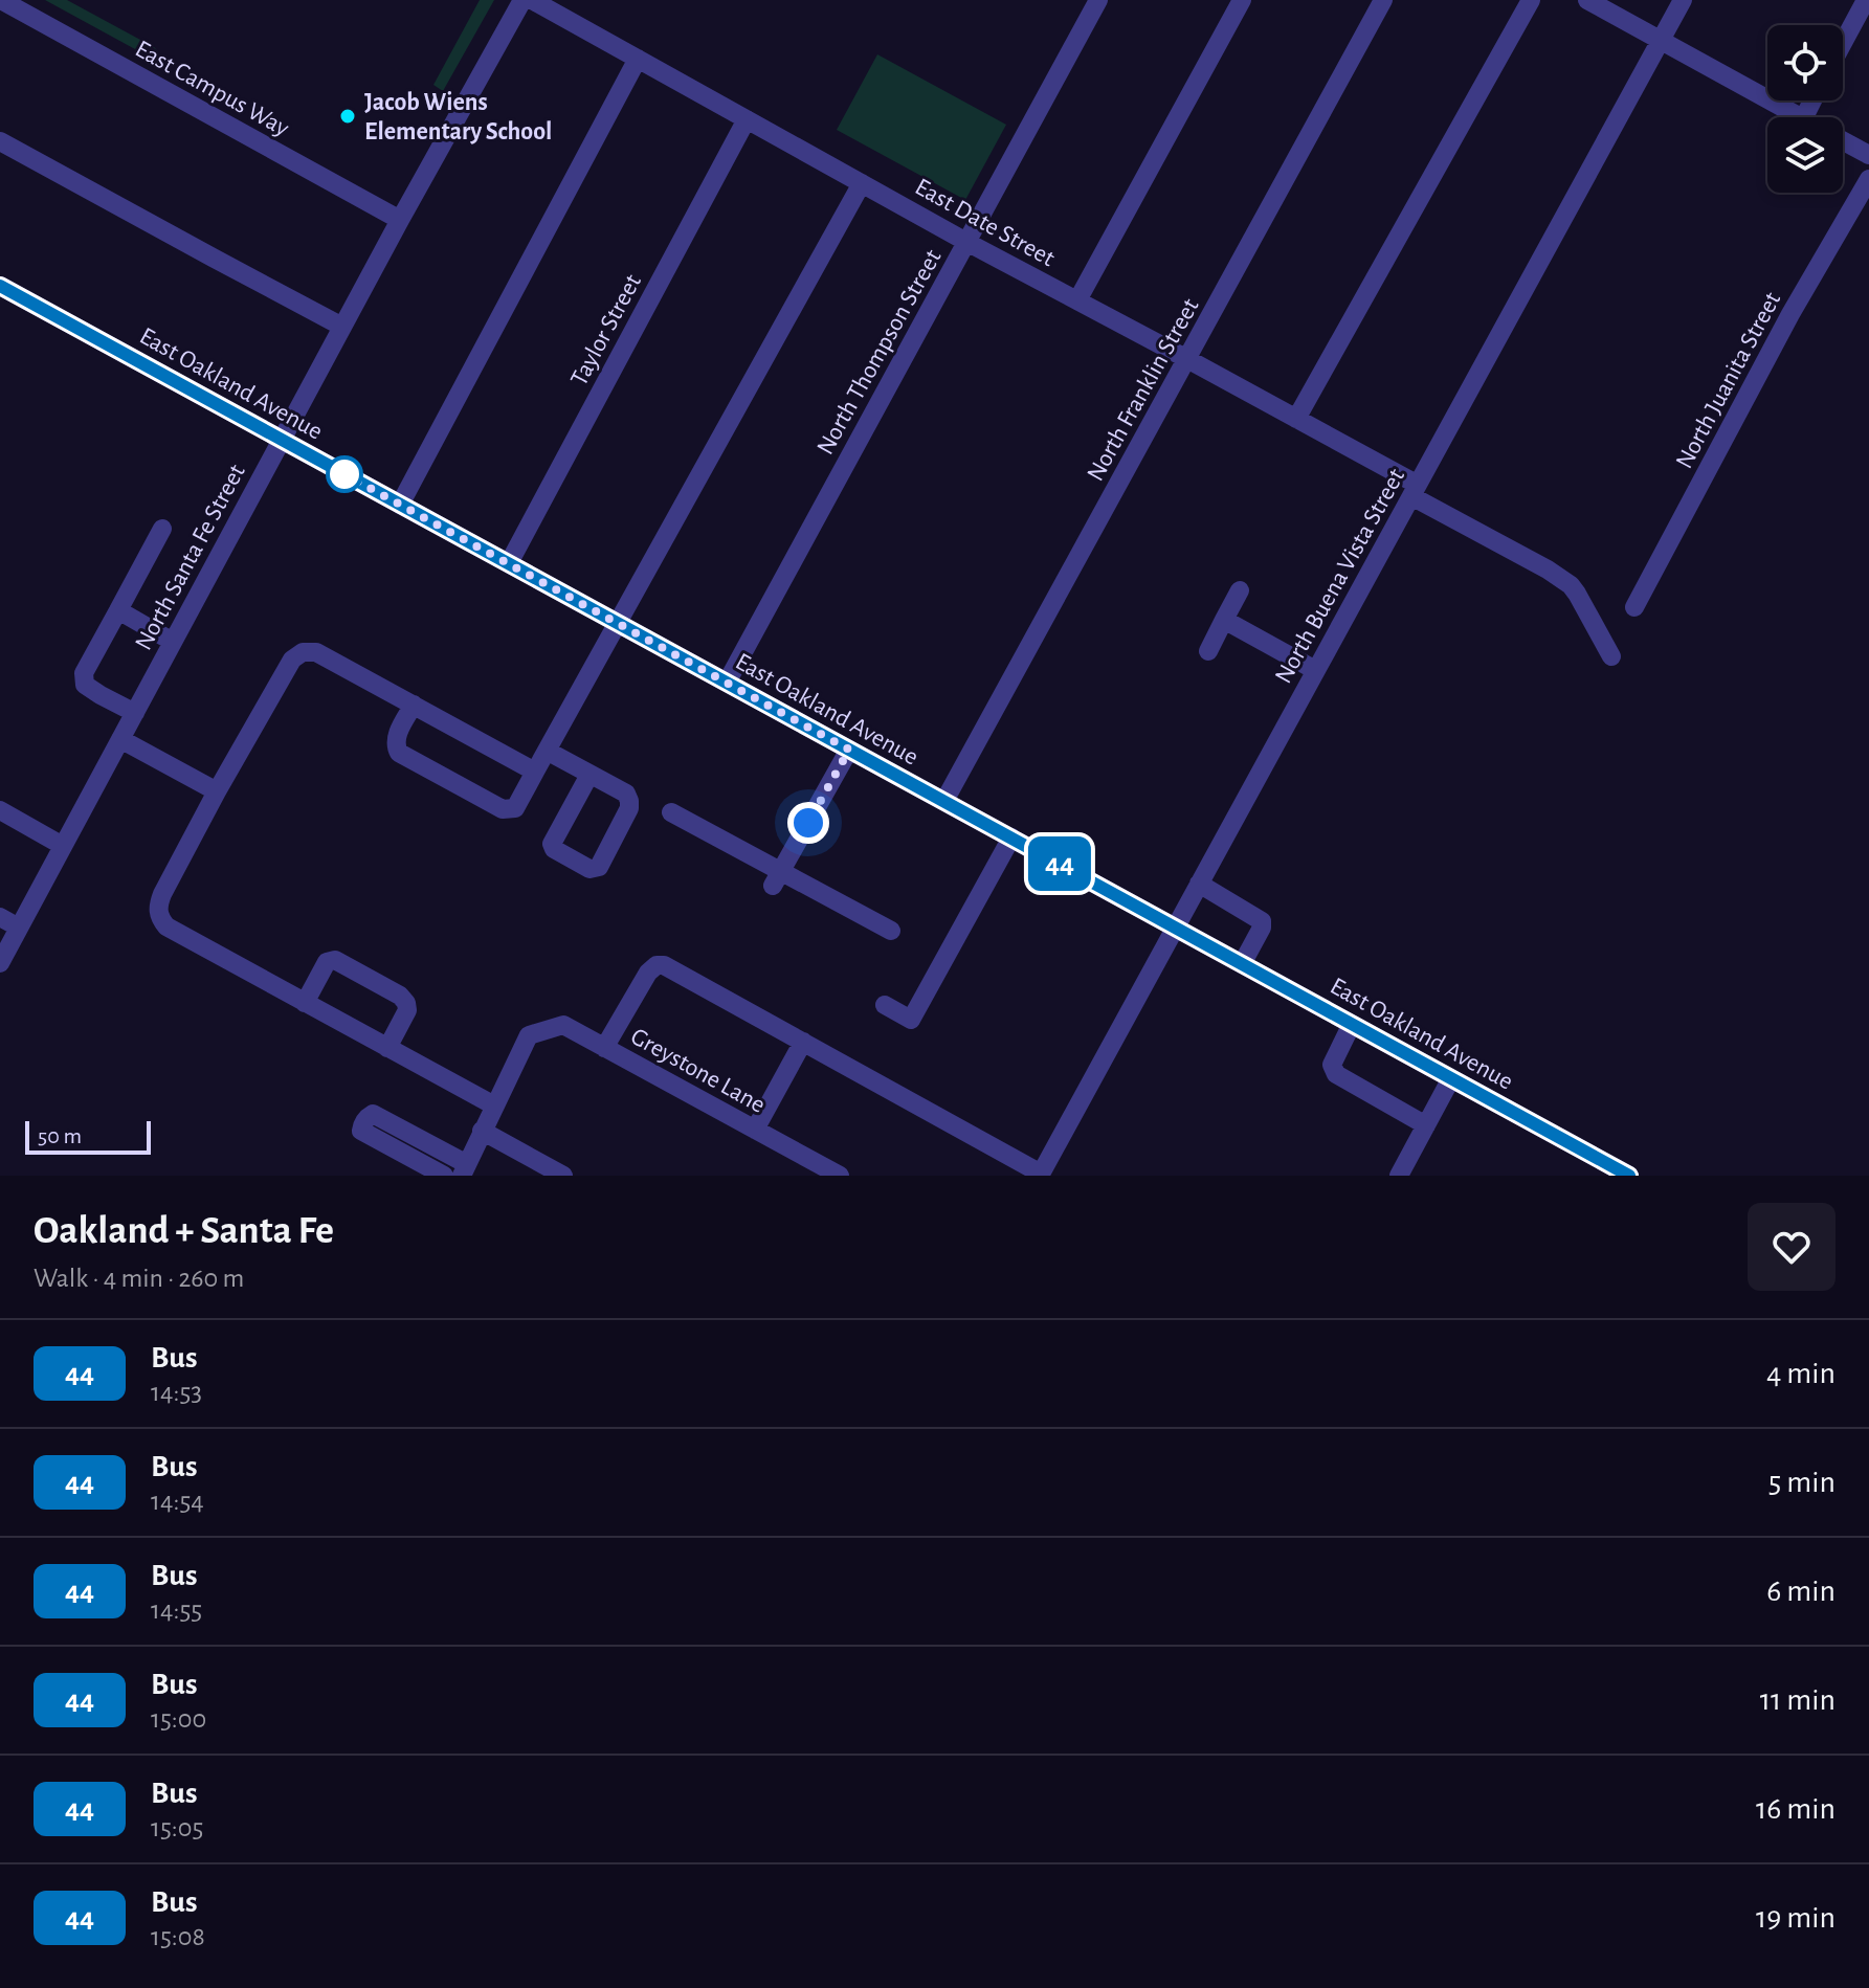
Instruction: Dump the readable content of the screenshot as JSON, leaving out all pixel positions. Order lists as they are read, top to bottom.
{
  "streets": {
    "street": [
      "East Campus Way",
      "East Date Street",
      "Taylor Street",
      "North Thompson Street",
      "North Juanita Street",
      "East Oakland Avenue",
      "North Franklin Street",
      "North Santa Fe Street",
      "North Buena Vista Street",
      "Greystone Lane"
    ]
  },
  "crossings": [
    ["East Campus Way", "North Santa Fe Street"],
    ["East Date Street", "Taylor Street"],
    ["East Date Street", "North Thompson Street"],
    ["East Date Street", "North Franklin Street"],
    ["East Date Street", "North Buena Vista Street"],
    ["Taylor Street", "East Oakland Avenue"],
    ["North Thompson Street", "East Oakland Avenue"],
    ["East Oakland Avenue", "North Franklin Street"],
    ["East Oakland Avenue", "North Santa Fe Street"],
    ["East Oakland Avenue", "North Buena Vista Street"]
  ],
  "places": ["Jacob Wiens Elementary School"],
  "lines": ["bus line 44"],
  "scale_bar": "50 m",
  "page": {
    "on_map": "44",
    "scale": "50 m",
    "heading": ["Oakland + Santa Fe", "Walk · 4 min · 260 m"],
    "list": [
      {
        "mark": "44",
        "name": "Bus",
        "note": "14:53",
        "value": "4 min"
      },
      {
        "mark": "44",
        "name": "Bus",
        "note": "14:54",
        "value": "5 min"
      },
      {
        "mark": "44",
        "name": "Bus",
        "note": "14:55",
        "value": "6 min"
      },
      {
        "mark": "44",
        "name": "Bus",
        "note": "15:00",
        "value": "11 min"
      },
      {
        "mark": "44",
        "name": "Bus",
        "note": "15:05",
        "value": "16 min"
      },
      {
        "mark": "44",
        "name": "Bus",
        "note": "15:08",
        "value": "19 min"
      }
    ]
  }
}
